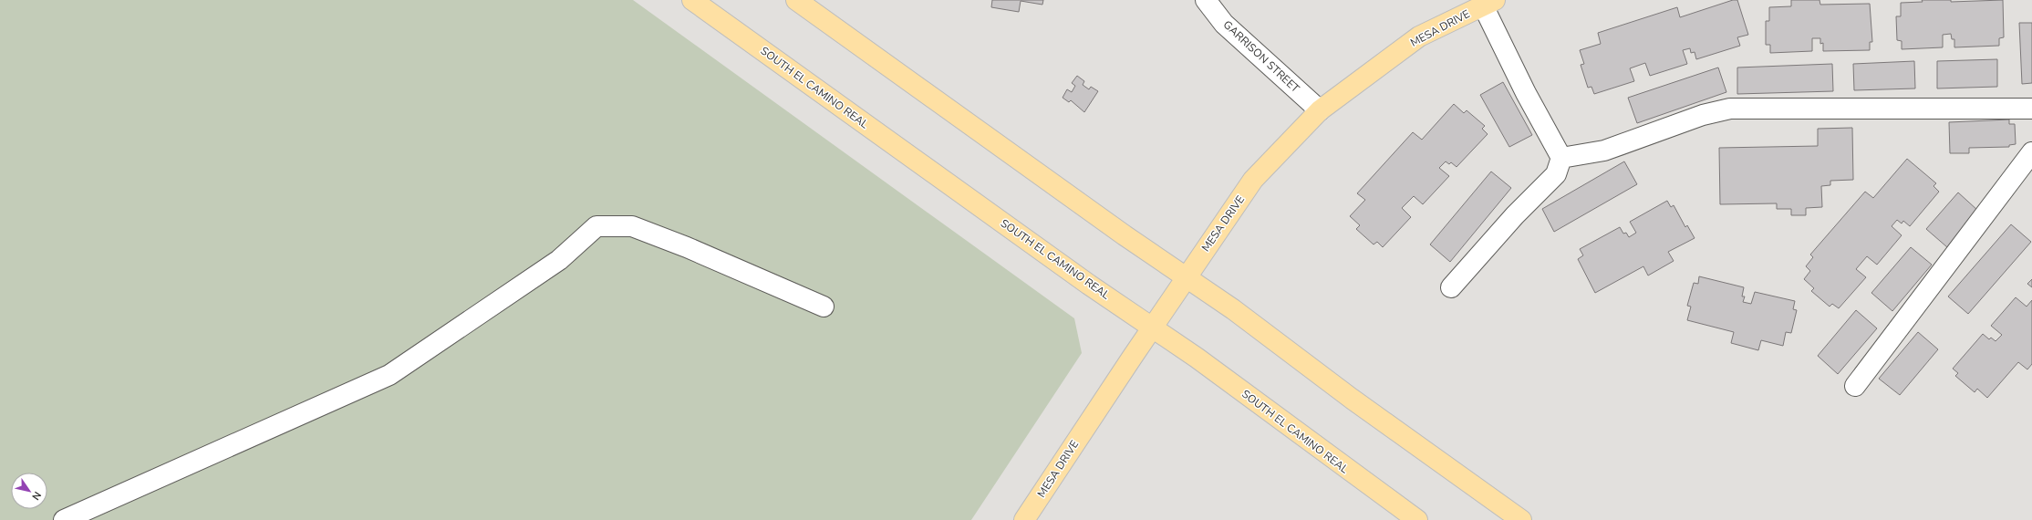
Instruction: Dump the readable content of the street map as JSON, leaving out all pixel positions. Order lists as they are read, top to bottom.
{
  "streets": {
    "main road": ["MESA DRIVE", "SOUTH EL CAMINO REAL"],
    "street": ["GARRISON STREET"]
  },
  "crossings": [
    ["MESA DRIVE", "GARRISON STREET"],
    ["MESA DRIVE", "SOUTH EL CAMINO REAL"]
  ],
  "north": "bottom right"
}
